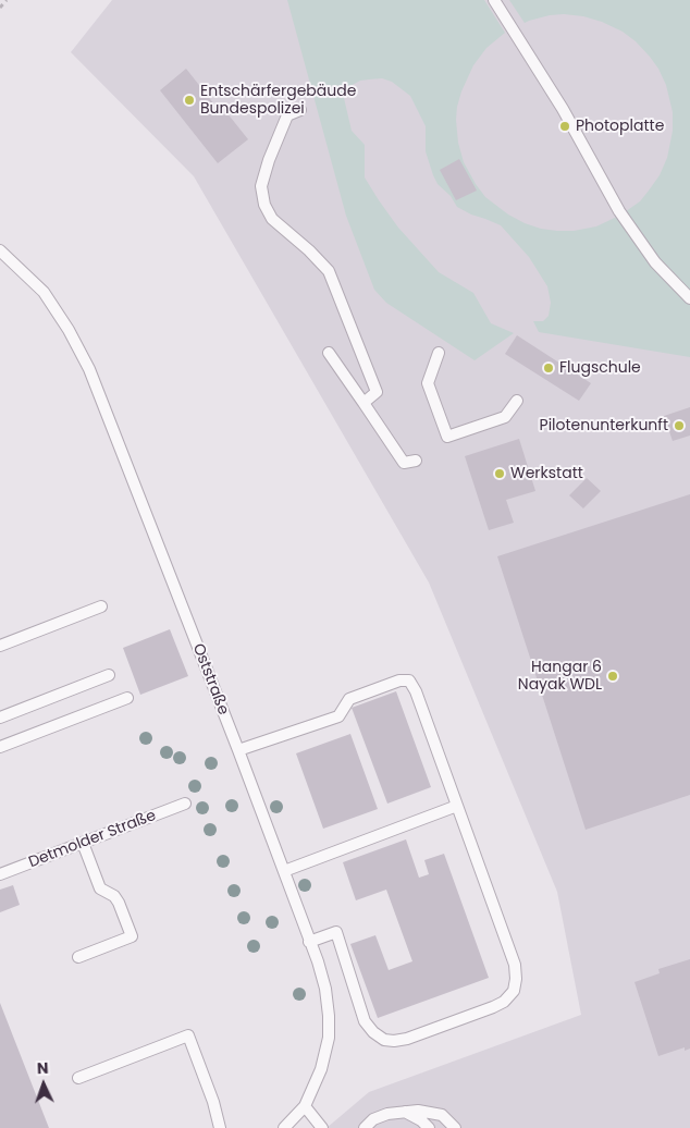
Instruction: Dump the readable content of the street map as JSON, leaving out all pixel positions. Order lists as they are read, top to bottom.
{
  "streets": {
    "lane": ["Oststraße", "Detmolder Straße"]
  },
  "places": [
    "Entschärfergebäude Bundespolizei",
    "Photoplatte",
    "Flugschule",
    "Pilotenunterkunft",
    "Werkstatt",
    "Hangar 6 Nayak WDL"
  ],
  "north": "top"
}
